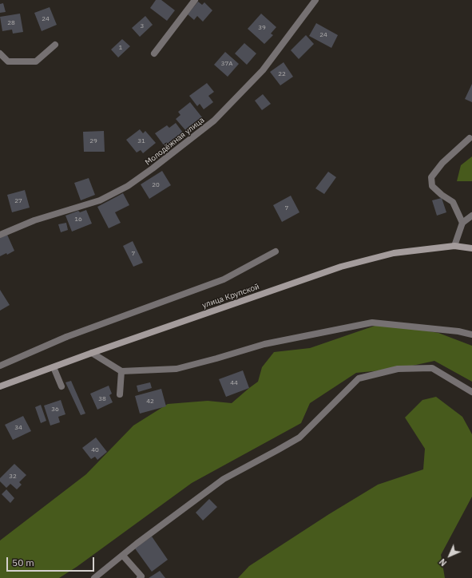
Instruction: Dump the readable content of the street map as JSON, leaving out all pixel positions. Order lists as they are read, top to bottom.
{
  "streets": {
    "street": ["Молодёжная улица", "улица Крупской"]
  },
  "house_numbers": [
    "24",
    "28",
    "3",
    "39",
    "24",
    "1",
    "37А",
    "22",
    "29",
    "31",
    "20",
    "27",
    "7",
    "16",
    "7",
    "44",
    "38",
    "42",
    "36",
    "34",
    "40",
    "32"
  ],
  "scale_bar": "50 m",
  "north": "bottom left"
}
